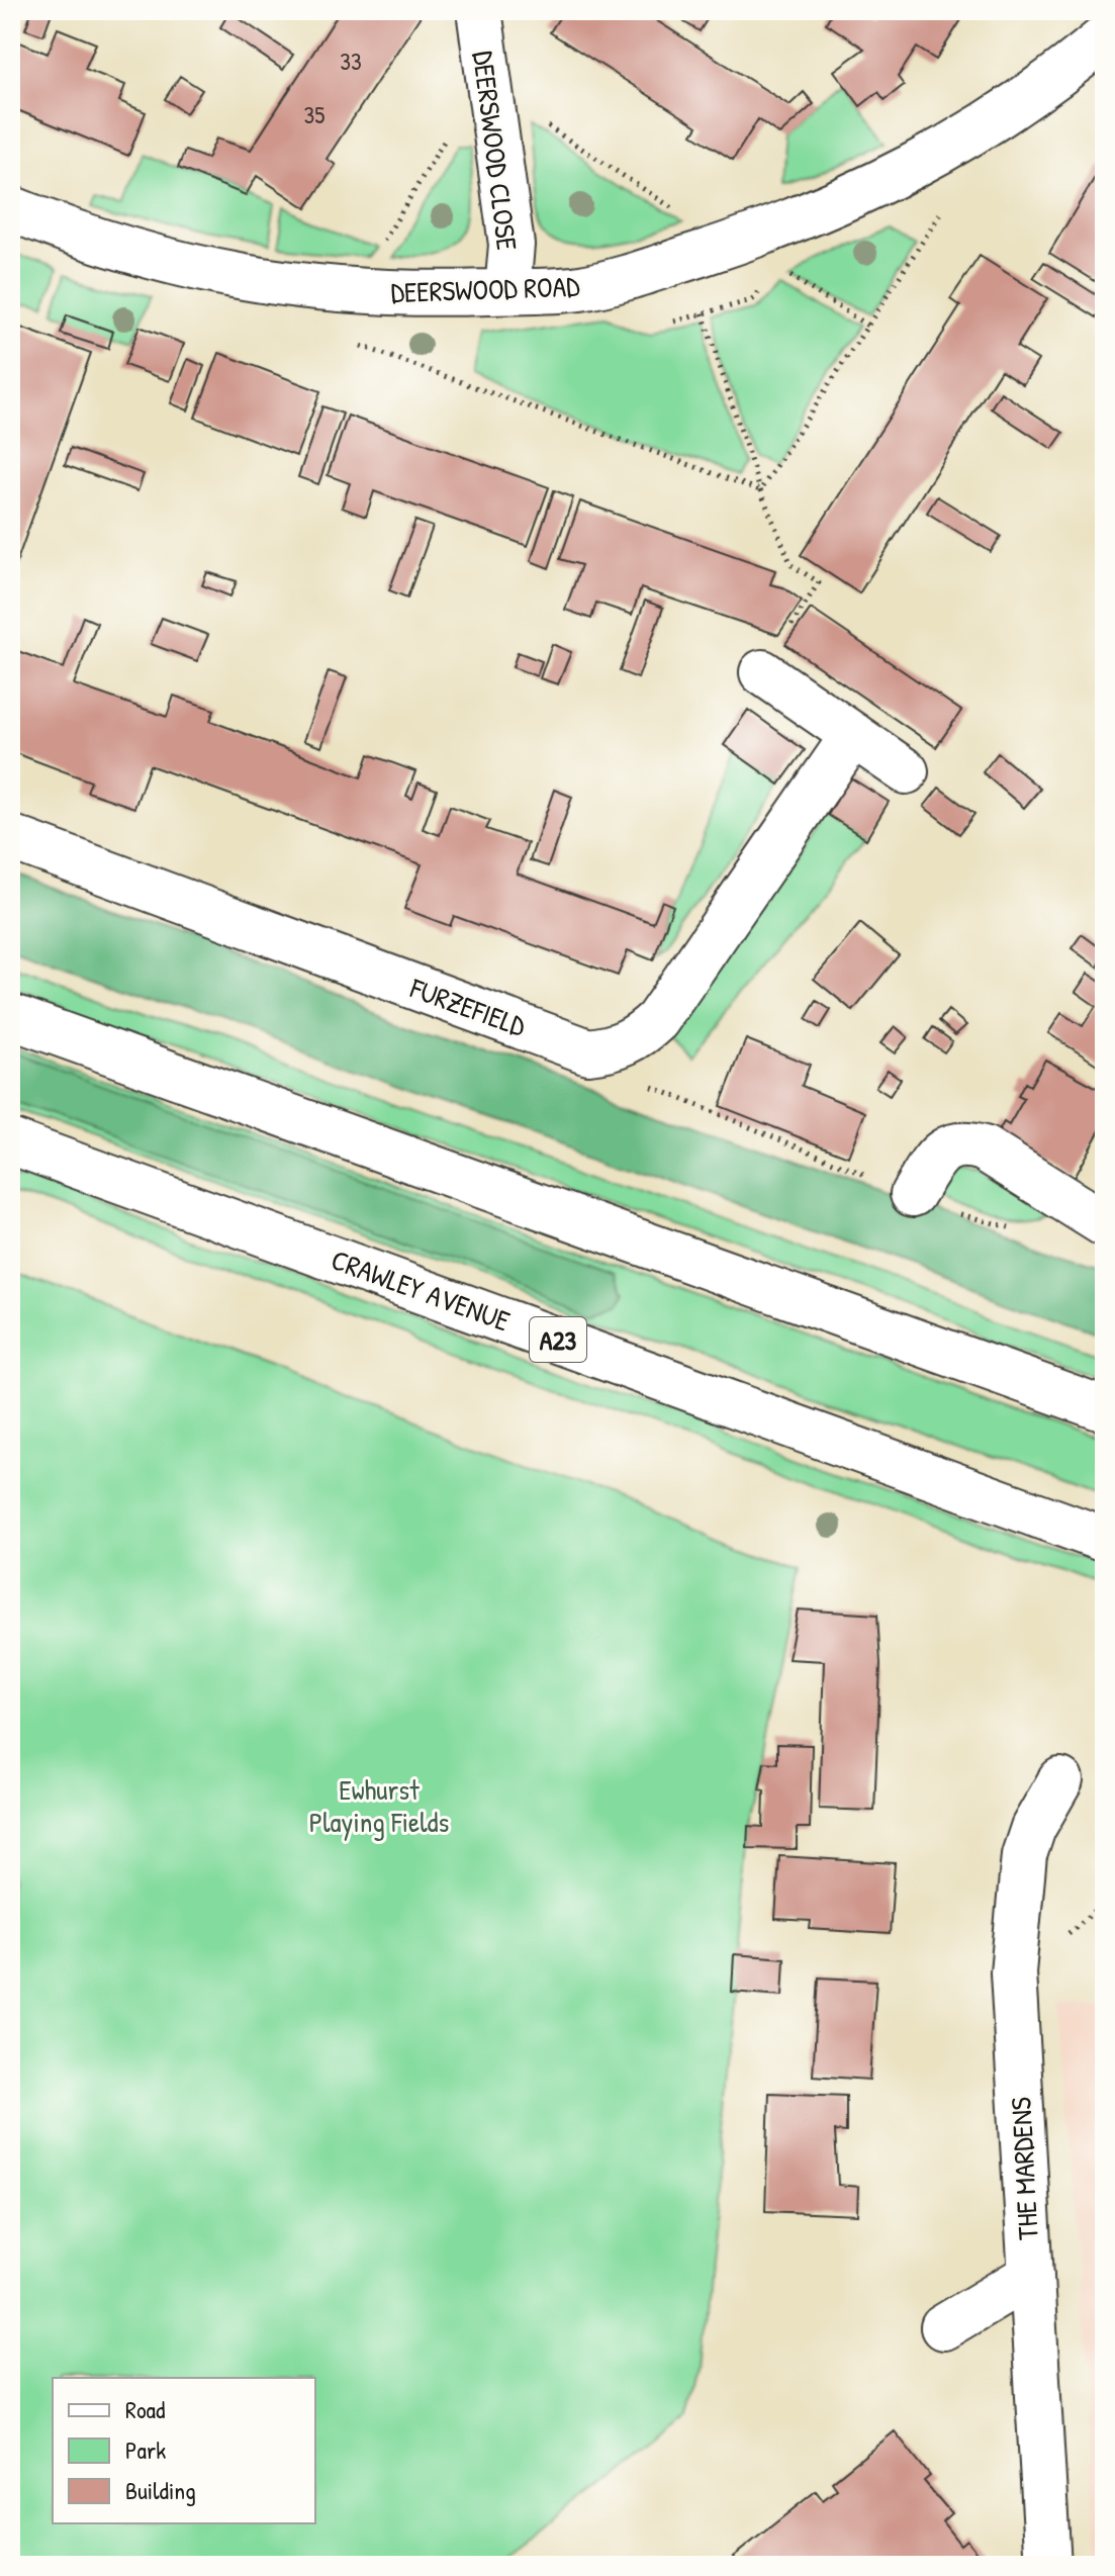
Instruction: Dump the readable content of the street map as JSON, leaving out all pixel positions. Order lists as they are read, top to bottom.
{
  "streets": {
    "street": [
      "DEERSWOOD CLOSE",
      "DEERSWOOD ROAD",
      "FURZEFIELD",
      "CRAWLEY AVENUE",
      "A23",
      "THE MARDENS"
    ]
  },
  "crossings": [
    ["DEERSWOOD CLOSE", "DEERSWOOD ROAD"]
  ],
  "parks": ["Ewhurst Playing Fields"],
  "house_numbers": ["33", "35"],
  "legend": ["Road", "Park", "Building"]
}
